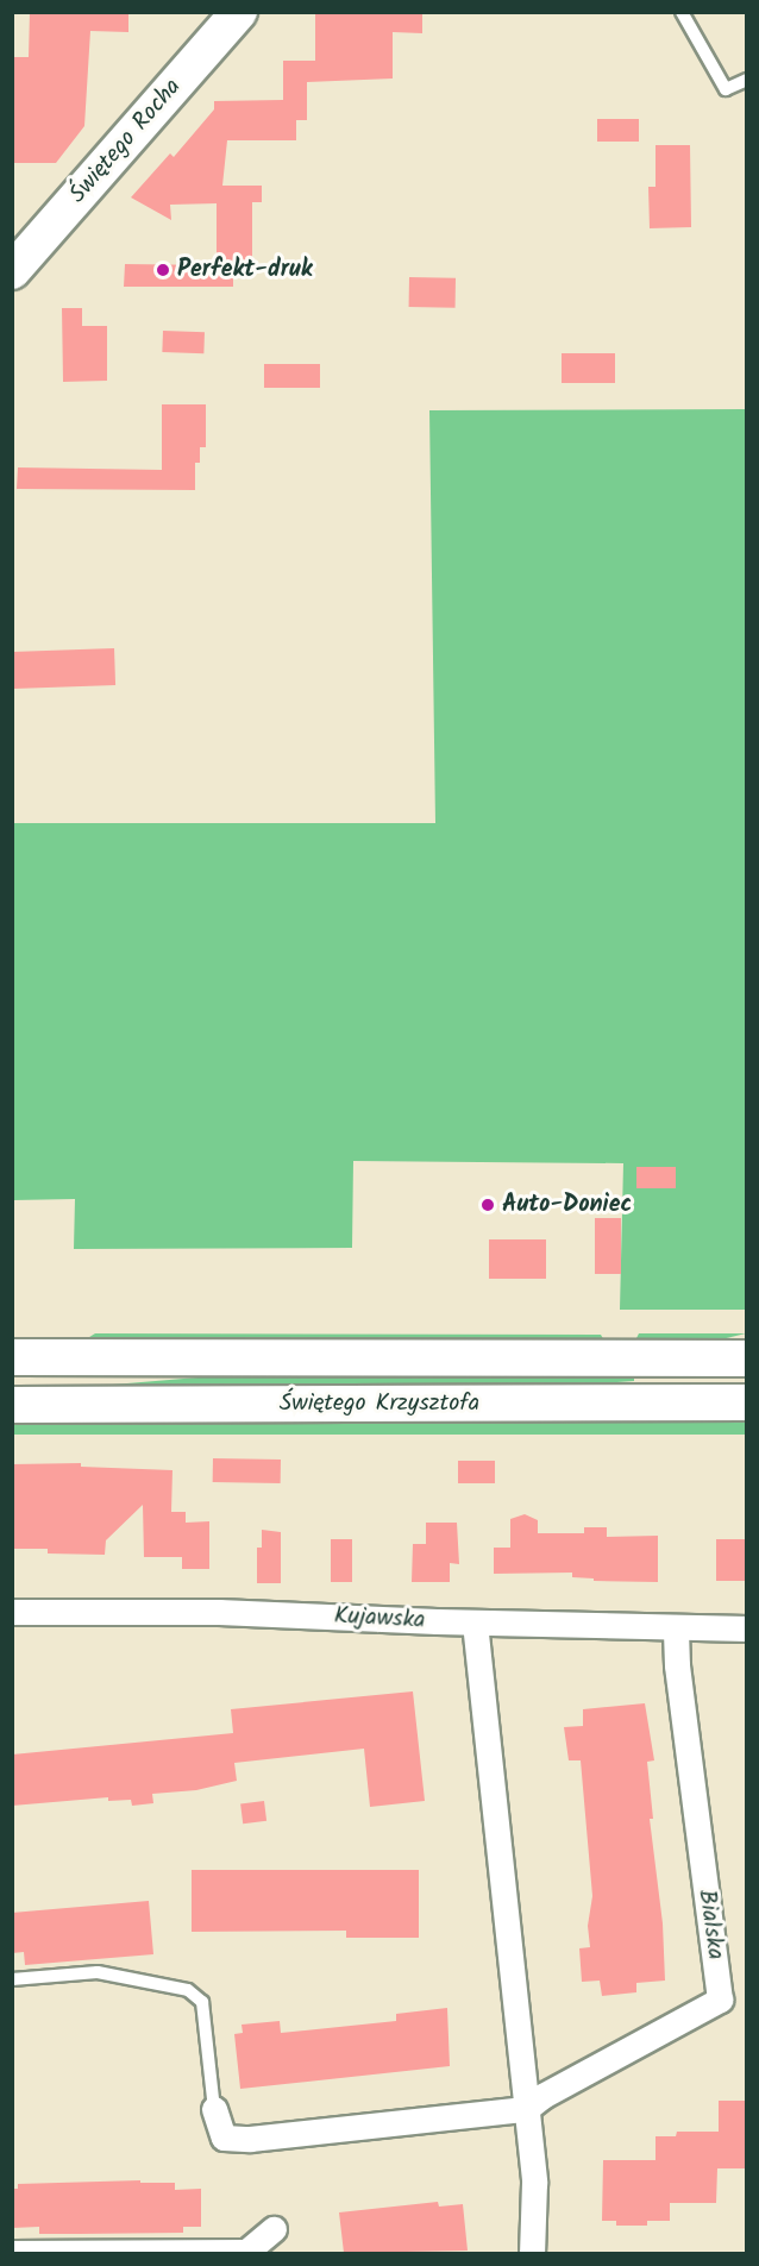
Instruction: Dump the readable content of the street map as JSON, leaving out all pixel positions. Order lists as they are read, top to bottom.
{
  "streets": {
    "main road": ["Świętego Rocha", "Świętego Krzysztofa"],
    "street": ["Kujawska", "Bialska"]
  },
  "crossings": [
    ["Kujawska", "Bialska"]
  ],
  "places": ["Perfekt-druk", "Auto-Doniec"]
}
